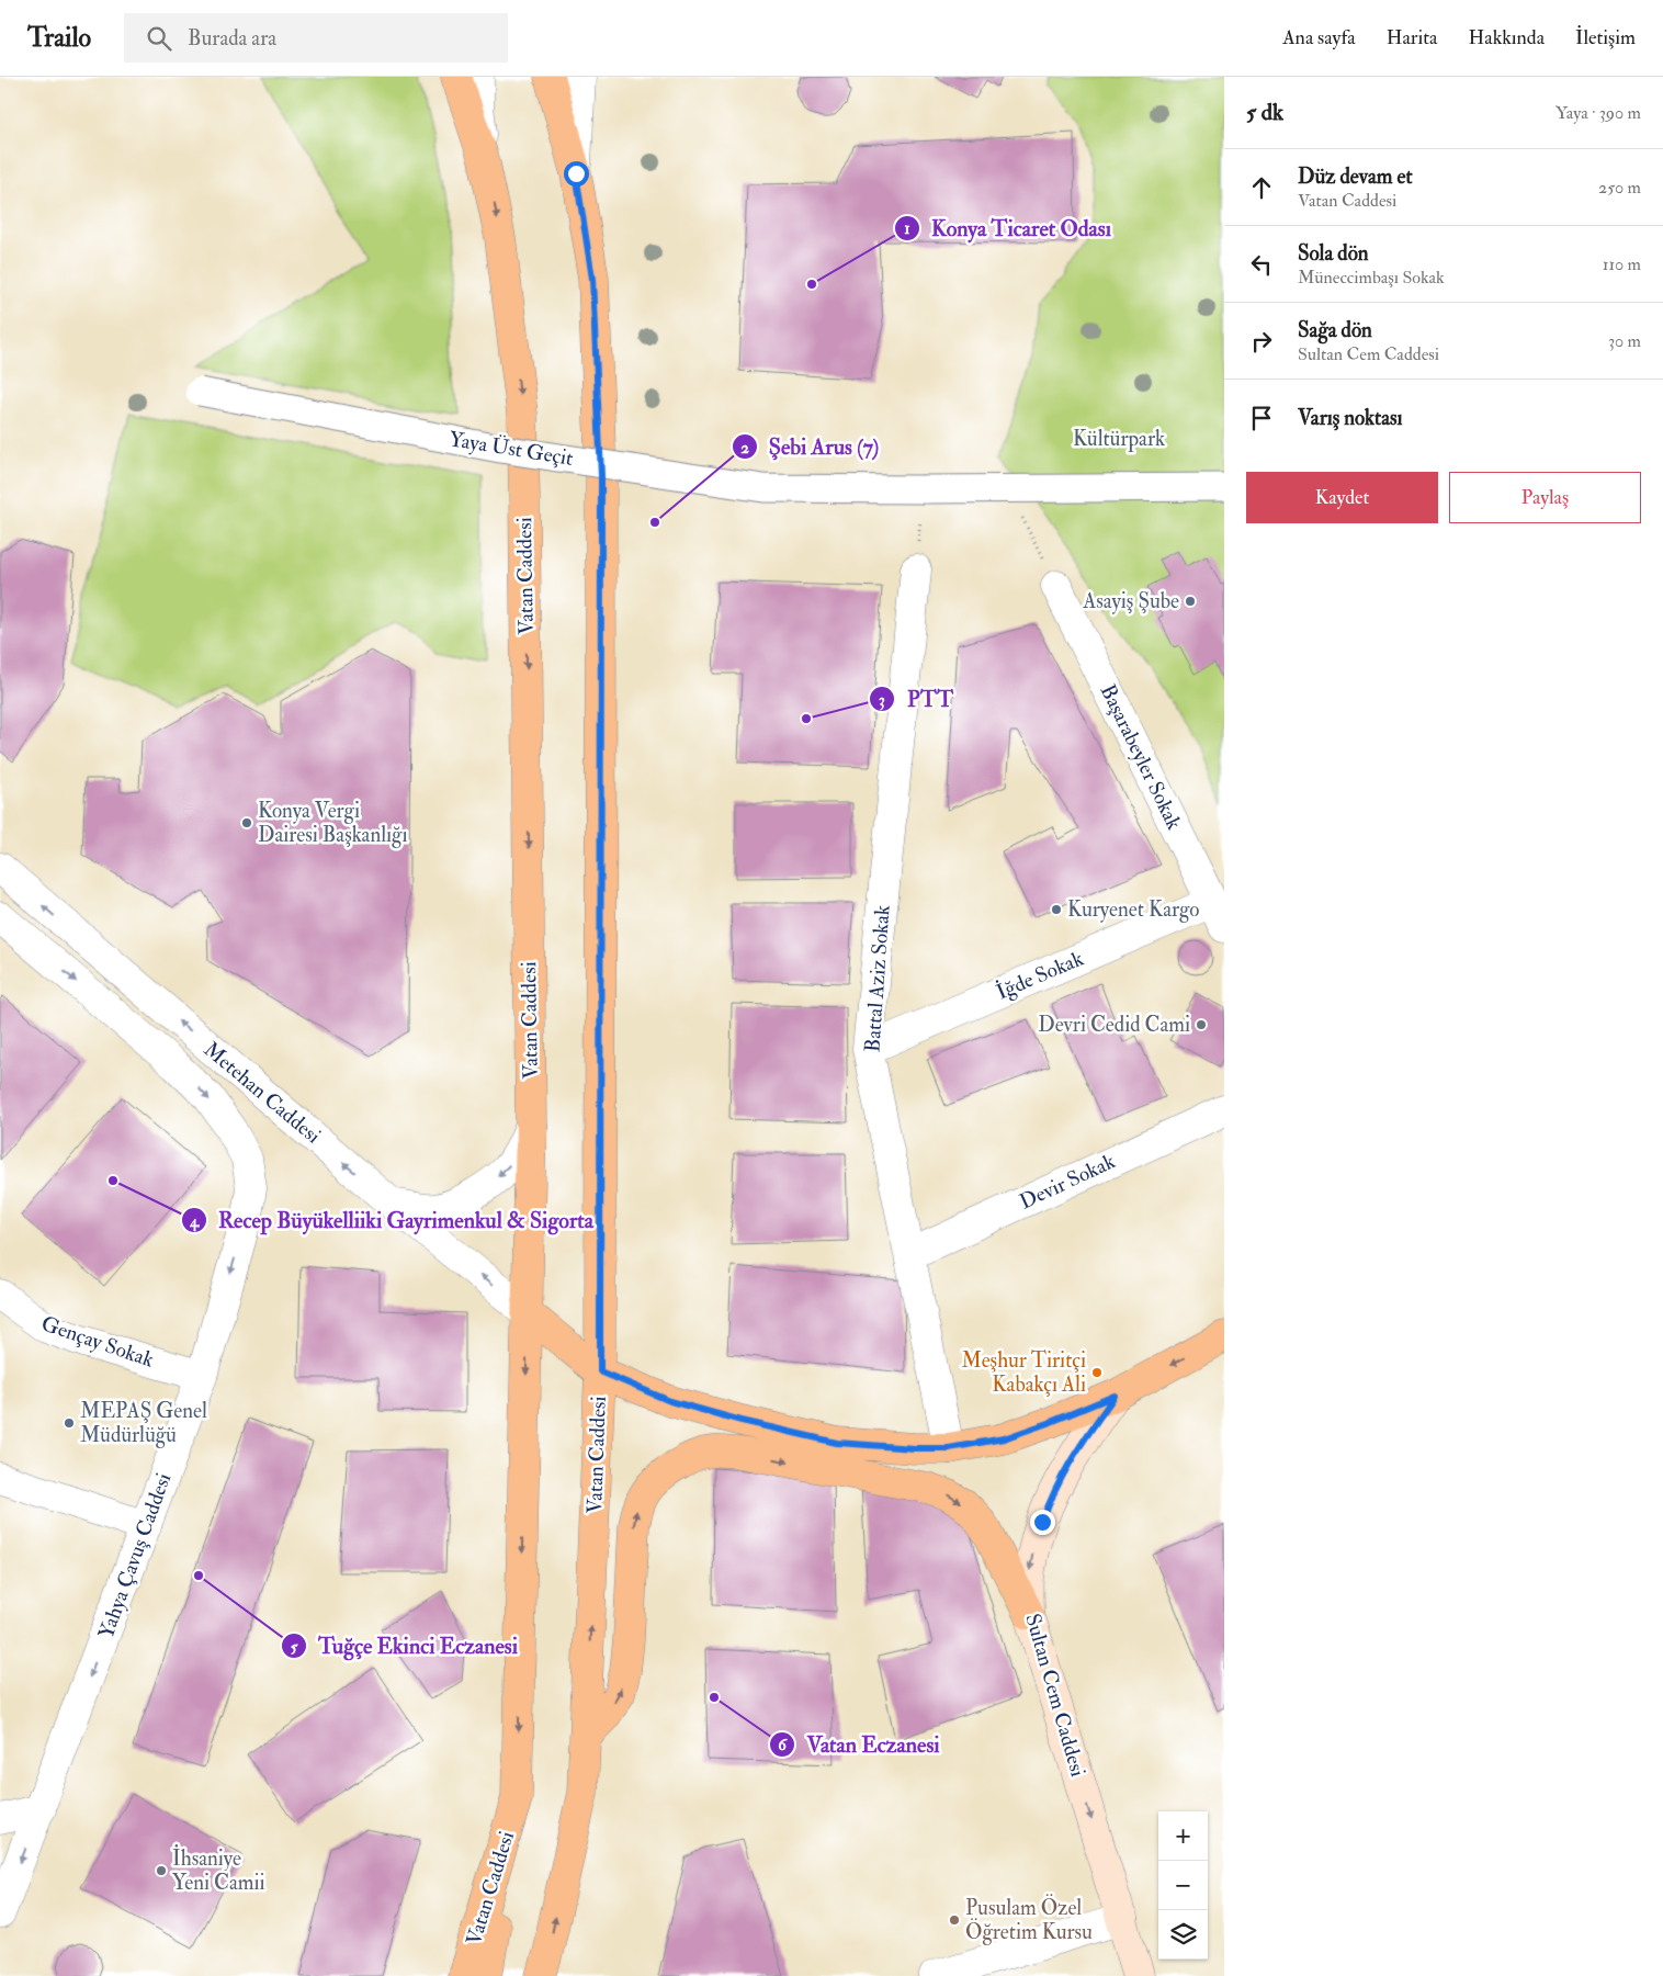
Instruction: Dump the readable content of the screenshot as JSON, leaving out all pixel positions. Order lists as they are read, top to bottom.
{
  "streets": {
    "main road": ["Vatan Caddesi", "Sultan Cem Caddesi"],
    "street": [
      "Yaya Üst Geçit",
      "Başarabeyler Sokak",
      "İğde Sokak",
      "Battal Aziz Sokak",
      "Metehan Caddesi",
      "Devir Sokak",
      "Gençay Sokak",
      "Yahya Çavuş Caddesi"
    ]
  },
  "crossings": [
    ["Vatan Caddesi", "Metehan Caddesi"],
    ["Başarabeyler Sokak", "İğde Sokak"],
    ["İğde Sokak", "Battal Aziz Sokak"],
    ["Battal Aziz Sokak", "Devir Sokak"],
    ["Metehan Caddesi", "Yahya Çavuş Caddesi"],
    ["Gençay Sokak", "Yahya Çavuş Caddesi"]
  ],
  "one_way": ["Yahya Çavuş Caddesi", "Sultan Cem Caddesi"],
  "parks": ["Kültürpark"],
  "places": [
    "Konya Ticaret Odası",
    "Şebi Arus (7)",
    "Asayiş Şube",
    "PTT",
    "Konya Vergi Dairesi Başkanlığı",
    "Kuryenet Kargo",
    "Devri Cedid Cami",
    "Recep Büyükelliiki Gayrimenkul & Sigorta",
    "Meşhur Tiritçi Kabakçı Ali",
    "MEPAŞ Genel Müdürlüğü",
    "Tuğçe Ekinci Eczanesi",
    "Vatan Eczanesi",
    "İhsaniye Yeni Camii",
    "Pusulam Özel Öğretim Kursu"
  ],
  "page": {
    "header": "Trailo",
    "search": "Burada ara",
    "nav": [
      "Ana sayfa",
      "Harita",
      "Hakkında",
      "İletişim"
    ],
    "heading": ["5 dk", "Yaya · 390 m"],
    "list": [
      ["Düz devam et", "Vatan Caddesi", "250 m"],
      ["Sola dön", "Müneccimbaşı Sokak", "110 m"],
      ["Sağa dön", "Sultan Cem Caddesi", "30 m"],
      "Varış noktası"
    ],
    "buttons": ["Kaydet", "Paylaş"],
    "map_buttons": ["+", "−"]
  }
}
